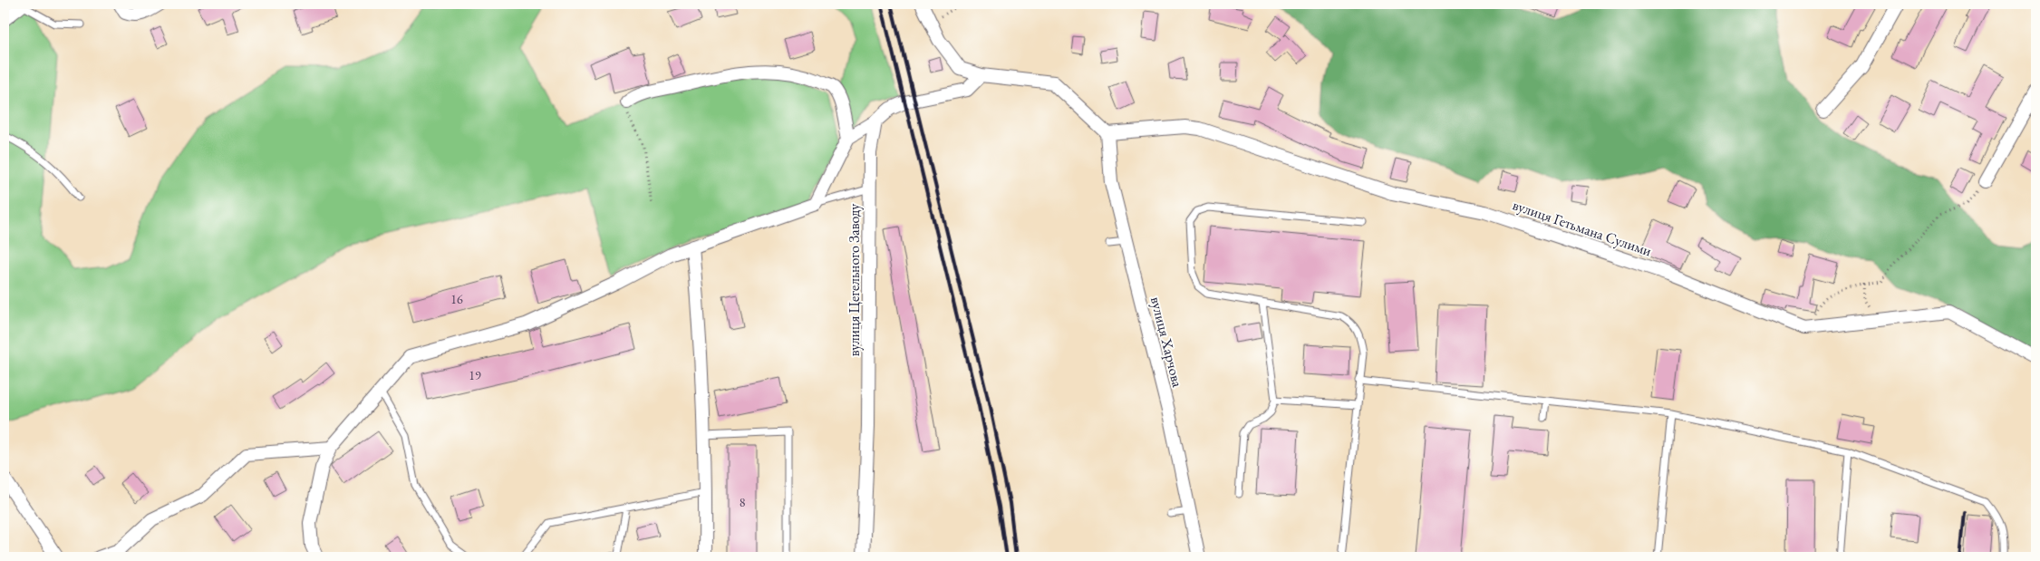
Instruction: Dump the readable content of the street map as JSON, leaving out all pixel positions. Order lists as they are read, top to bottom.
{
  "streets": {
    "street": ["вулиця Гетьмана Сулими", "вулиця Цегельного Заводу", "вулиця Харчова"]
  },
  "crossings": [
    ["вулиця Гетьмана Сулими", "вулиця Харчова"]
  ],
  "house_numbers": ["16", "19", "8"]
}
